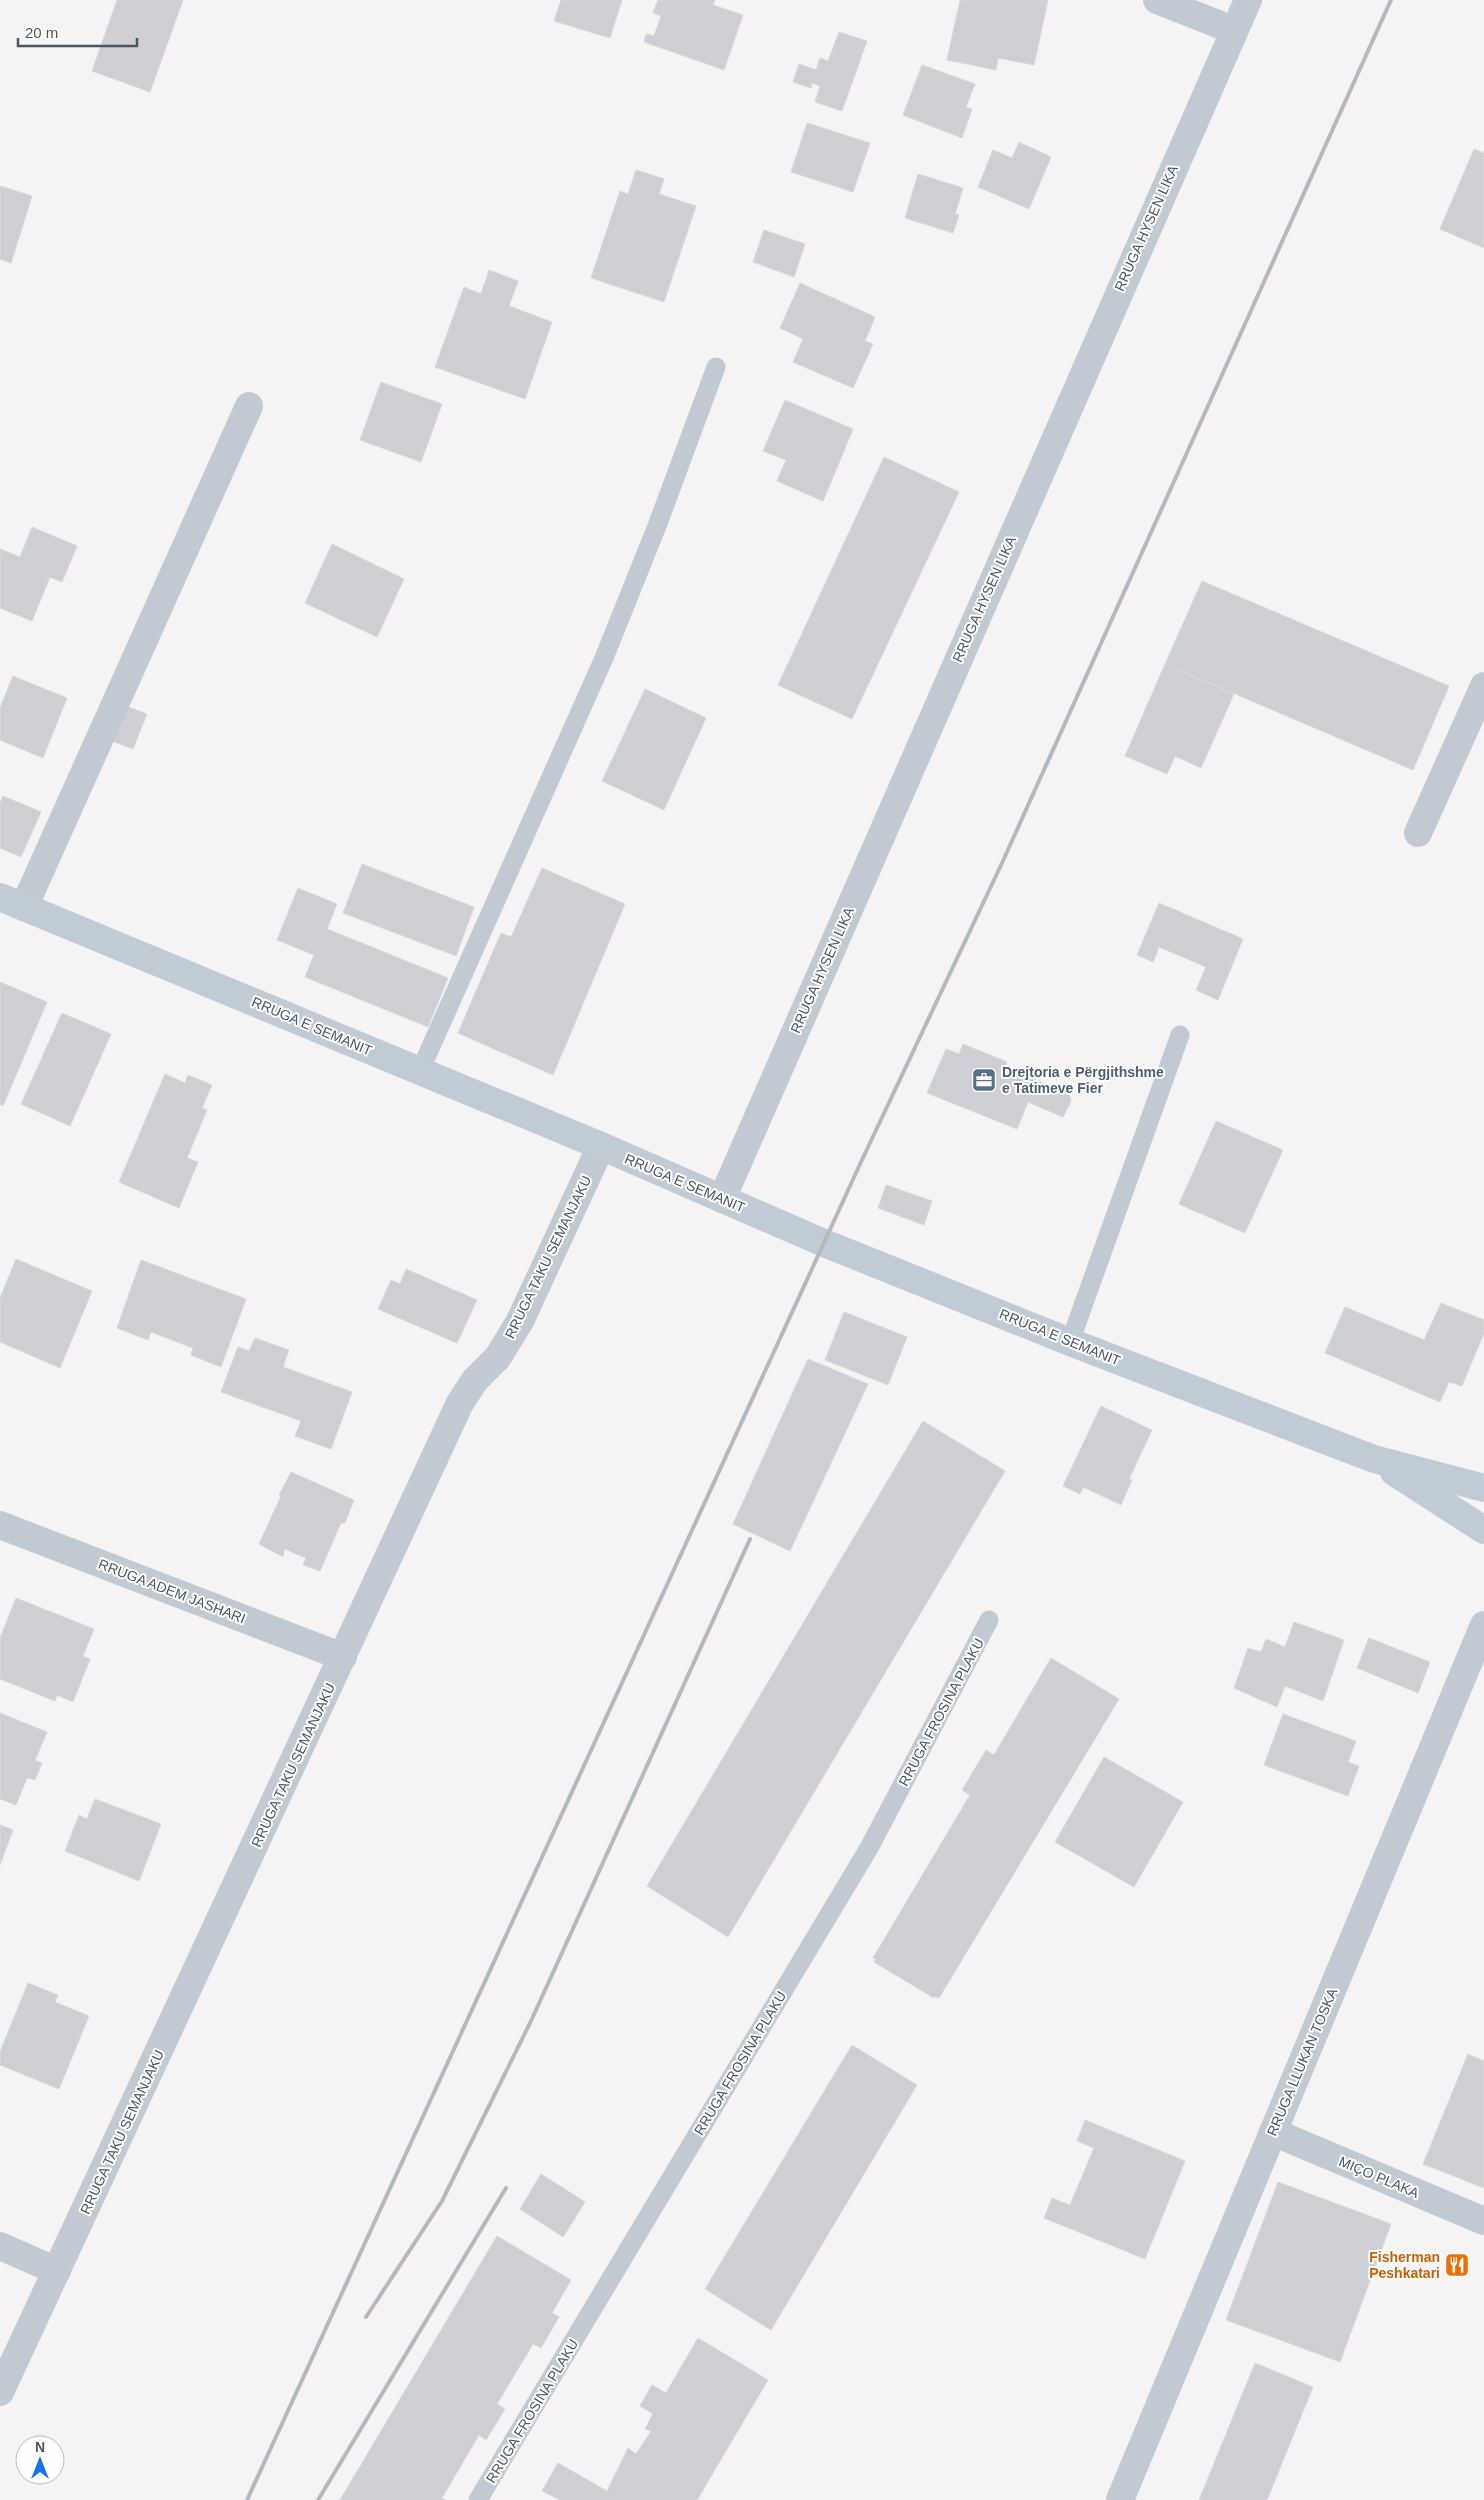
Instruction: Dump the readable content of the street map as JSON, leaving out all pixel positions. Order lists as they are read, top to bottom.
{
  "streets": {
    "main road": ["RRUGA E SEMANIT"],
    "street": [
      "RRUGA HYSEN LIKA",
      "RRUGA TAKU SEMANJAKU",
      "RRUGA ADEM JASHARI",
      "RRUGA LLUKAN TOSKA",
      "MIÇO PLAKA"
    ],
    "lane": ["RRUGA FROSINA PLAKU"]
  },
  "crossings": [
    ["RRUGA HYSEN LIKA", "RRUGA E SEMANIT"],
    ["RRUGA E SEMANIT", "RRUGA TAKU SEMANJAKU"],
    ["RRUGA TAKU SEMANJAKU", "RRUGA ADEM JASHARI"],
    ["RRUGA LLUKAN TOSKA", "MIÇO PLAKA"]
  ],
  "places": {
    "office": ["Drejtoria e Përgjithshme e Tatimeve Fier"],
    "restaurant": ["Fisherman Peshkatari"]
  },
  "scale_bar": "20 m",
  "north": "top"
}
